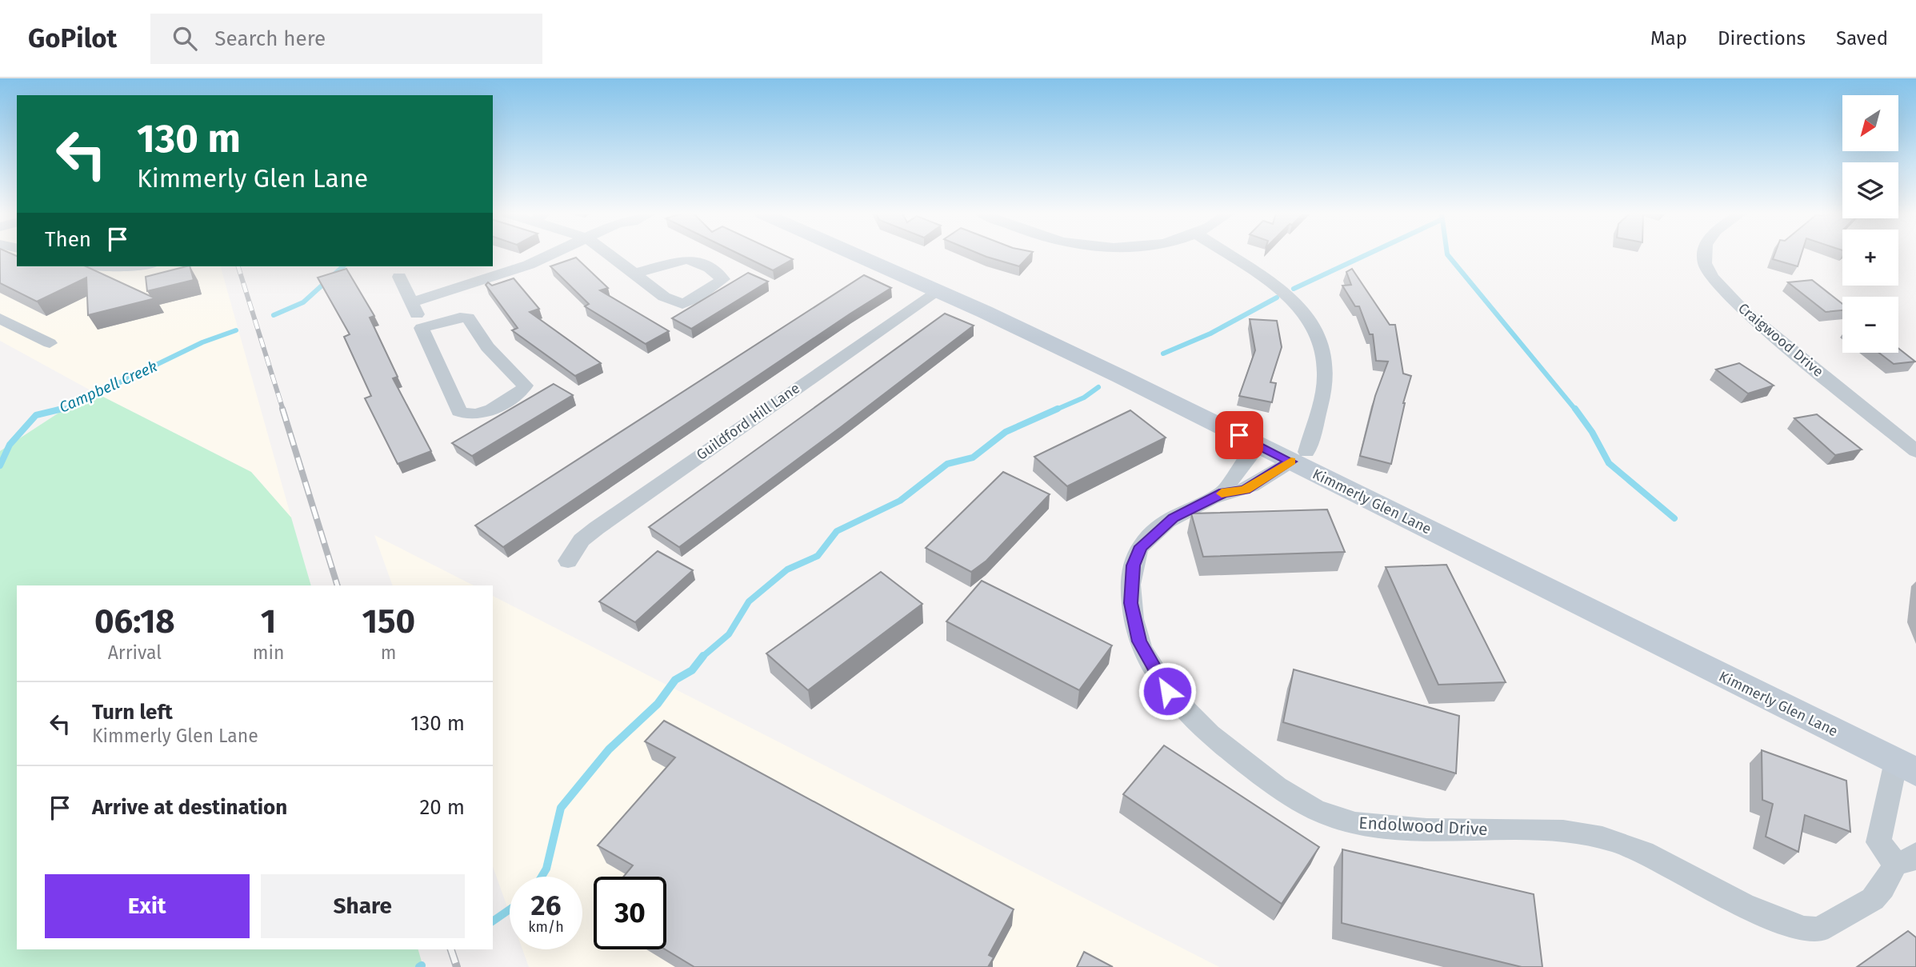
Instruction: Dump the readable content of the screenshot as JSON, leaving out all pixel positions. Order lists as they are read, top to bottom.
{
  "streets": {
    "street": [
      "Craigwood Drive",
      "Guildford Hill Lane",
      "Kimmerly Glen Lane",
      "Endolwood Drive"
    ]
  },
  "crossings": [
    ["Guildford Hill Lane", "Kimmerly Glen Lane"],
    ["Kimmerly Glen Lane", "Endolwood Drive"]
  ],
  "water": ["Campbell Creek"],
  "north": "bottom left",
  "page": {
    "header": "GoPilot",
    "search": "Search here",
    "nav": ["Map", "Directions", "Saved"],
    "map_buttons": ["+", "−"],
    "turn": ["130 m", "Kimmerly Glen Lane"],
    "then": "Then",
    "eta": [
      "06:18",
      "Arrival",
      "1",
      "min",
      "150",
      "m"
    ],
    "list": [
      {
        "name": "Turn left",
        "note": "Kimmerly Glen Lane",
        "value": "130 m"
      },
      {
        "name": "Arrive at destination",
        "value": "20 m"
      }
    ],
    "buttons": ["Exit", "Share"],
    "speed": "26 km/h",
    "limit": "30"
  }
}
